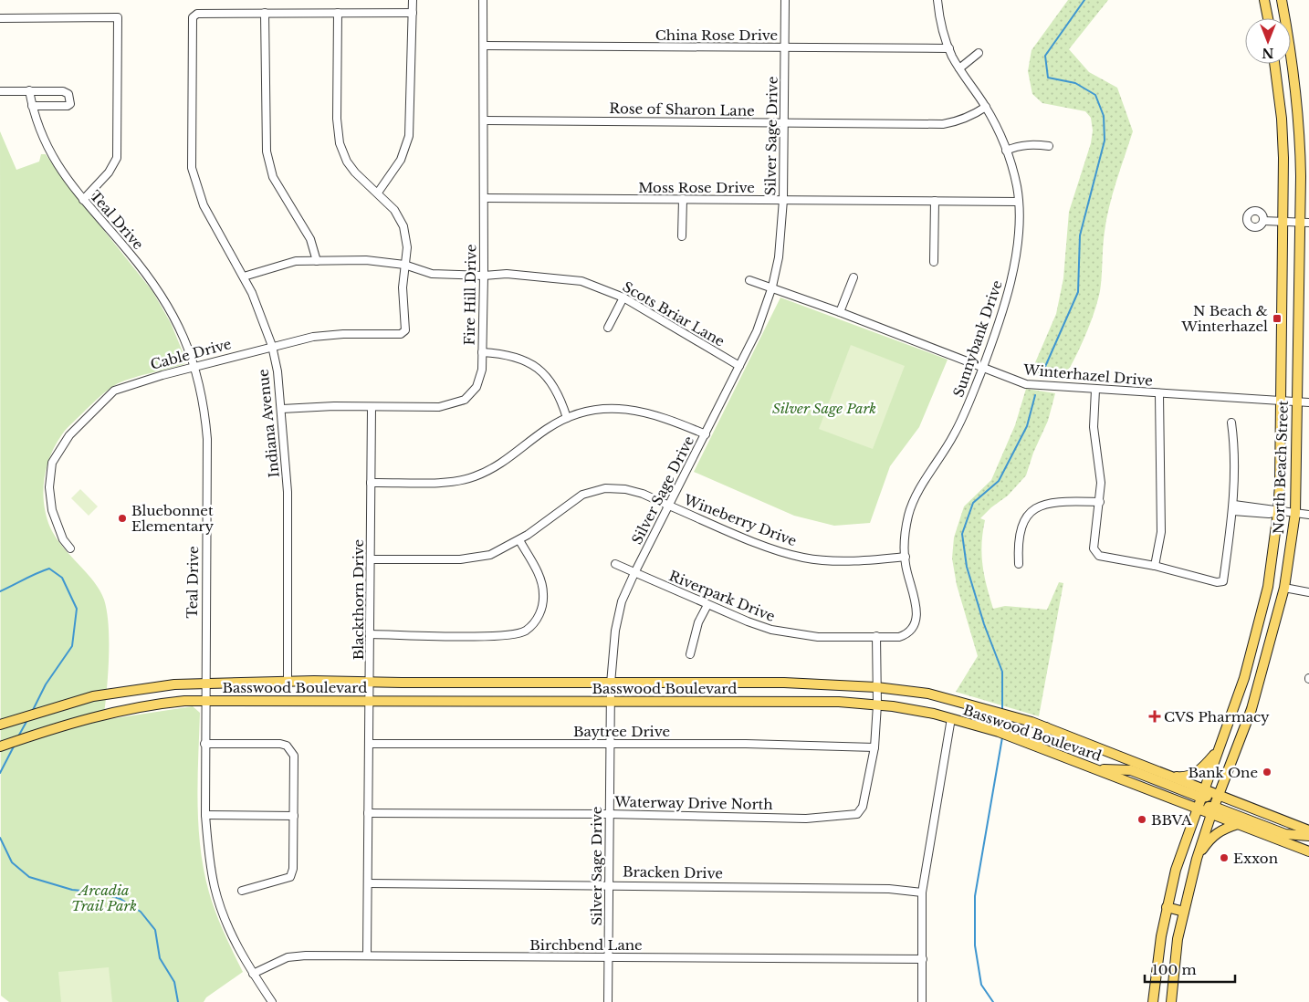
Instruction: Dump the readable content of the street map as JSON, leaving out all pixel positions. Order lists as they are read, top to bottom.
{
  "streets": {
    "main road": ["North Beach Street", "Basswood Boulevard"],
    "street": [
      "China Rose Drive",
      "Rose of Sharon Lane",
      "Silver Sage Drive",
      "Moss Rose Drive",
      "Teal Drive",
      "Fire Hill Drive",
      "Scots Briar Lane",
      "Sunnybank Drive",
      "Cable Drive",
      "Winterhazel Drive",
      "Indiana Avenue",
      "Wineberry Drive",
      "Riverpark Drive",
      "Blackthorn Drive",
      "Baytree Drive",
      "Waterway Drive North",
      "Bracken Drive",
      "Birchbend Lane"
    ]
  },
  "crossings": [
    ["China Rose Drive", "Silver Sage Drive"],
    ["China Rose Drive", "Fire Hill Drive"],
    ["China Rose Drive", "Sunnybank Drive"],
    ["Rose of Sharon Lane", "Silver Sage Drive"],
    ["Rose of Sharon Lane", "Fire Hill Drive"],
    ["Rose of Sharon Lane", "Sunnybank Drive"],
    ["Silver Sage Drive", "Moss Rose Drive"],
    ["Silver Sage Drive", "Scots Briar Lane"],
    ["Silver Sage Drive", "Winterhazel Drive"],
    ["Silver Sage Drive", "Wineberry Drive"],
    ["Silver Sage Drive", "Riverpark Drive"],
    ["Silver Sage Drive", "Basswood Boulevard"],
    ["Silver Sage Drive", "Baytree Drive"],
    ["Silver Sage Drive", "Waterway Drive North"],
    ["Silver Sage Drive", "Bracken Drive"],
    ["Silver Sage Drive", "Birchbend Lane"],
    ["Moss Rose Drive", "Fire Hill Drive"],
    ["Moss Rose Drive", "Sunnybank Drive"],
    ["Teal Drive", "Cable Drive"],
    ["Teal Drive", "Basswood Boulevard"],
    ["Teal Drive", "Birchbend Lane"],
    ["Fire Hill Drive", "Scots Briar Lane"],
    ["Fire Hill Drive", "Indiana Avenue"],
    ["Fire Hill Drive", "Blackthorn Drive"],
    ["Scots Briar Lane", "Cable Drive"],
    ["Scots Briar Lane", "Indiana Avenue"],
    ["Sunnybank Drive", "Winterhazel Drive"],
    ["Sunnybank Drive", "Wineberry Drive"],
    ["Sunnybank Drive", "Riverpark Drive"],
    ["Cable Drive", "Indiana Avenue"],
    ["Winterhazel Drive", "North Beach Street"],
    ["Indiana Avenue", "Basswood Boulevard"],
    ["North Beach Street", "Basswood Boulevard"],
    ["Wineberry Drive", "Blackthorn Drive"],
    ["Blackthorn Drive", "Basswood Boulevard"],
    ["Blackthorn Drive", "Baytree Drive"],
    ["Blackthorn Drive", "Waterway Drive North"],
    ["Blackthorn Drive", "Bracken Drive"],
    ["Blackthorn Drive", "Birchbend Lane"],
    ["Baytree Drive", "Waterway Drive North"]
  ],
  "parks": ["Silver Sage Park", "Arcadia Trail Park"],
  "places": {
    "transit": ["N Beach & Winterhazel"],
    "other": [
      "Bluebonnet Elementary",
      "Bank One",
      "BBVA",
      "Exxon"
    ],
    "health": ["CVS Pharmacy"]
  },
  "scale_bar": "100 m",
  "north": "bottom"
}
